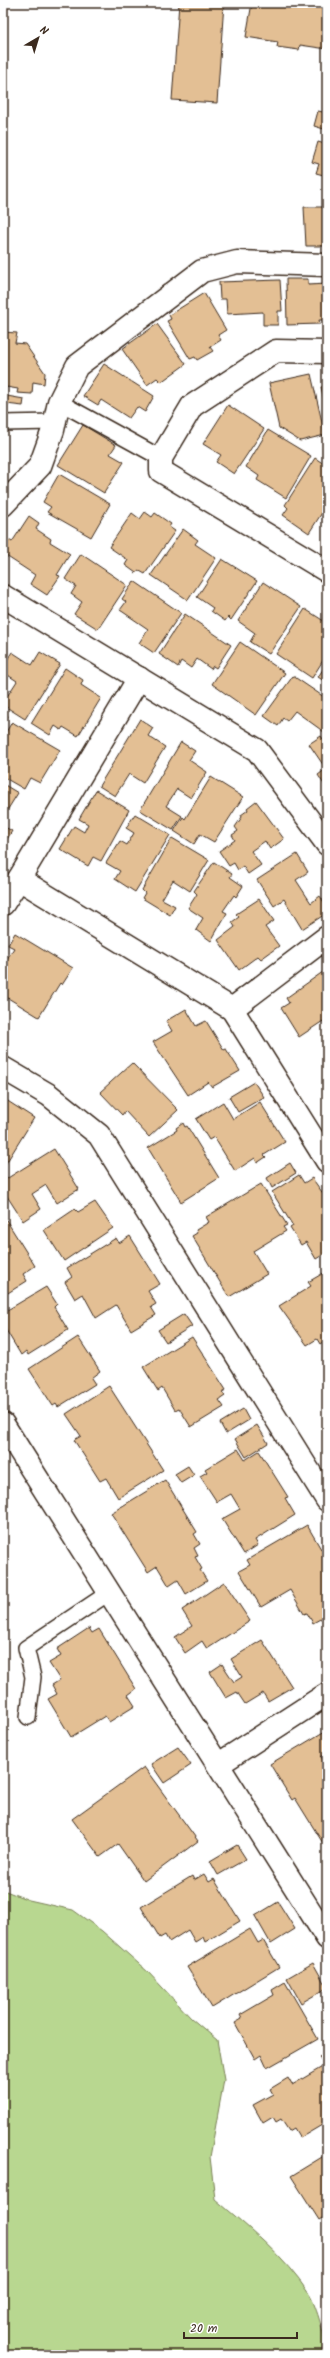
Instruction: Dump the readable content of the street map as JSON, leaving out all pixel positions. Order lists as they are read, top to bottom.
{
  "scale_bar": "20 m",
  "north": "top right"
}
